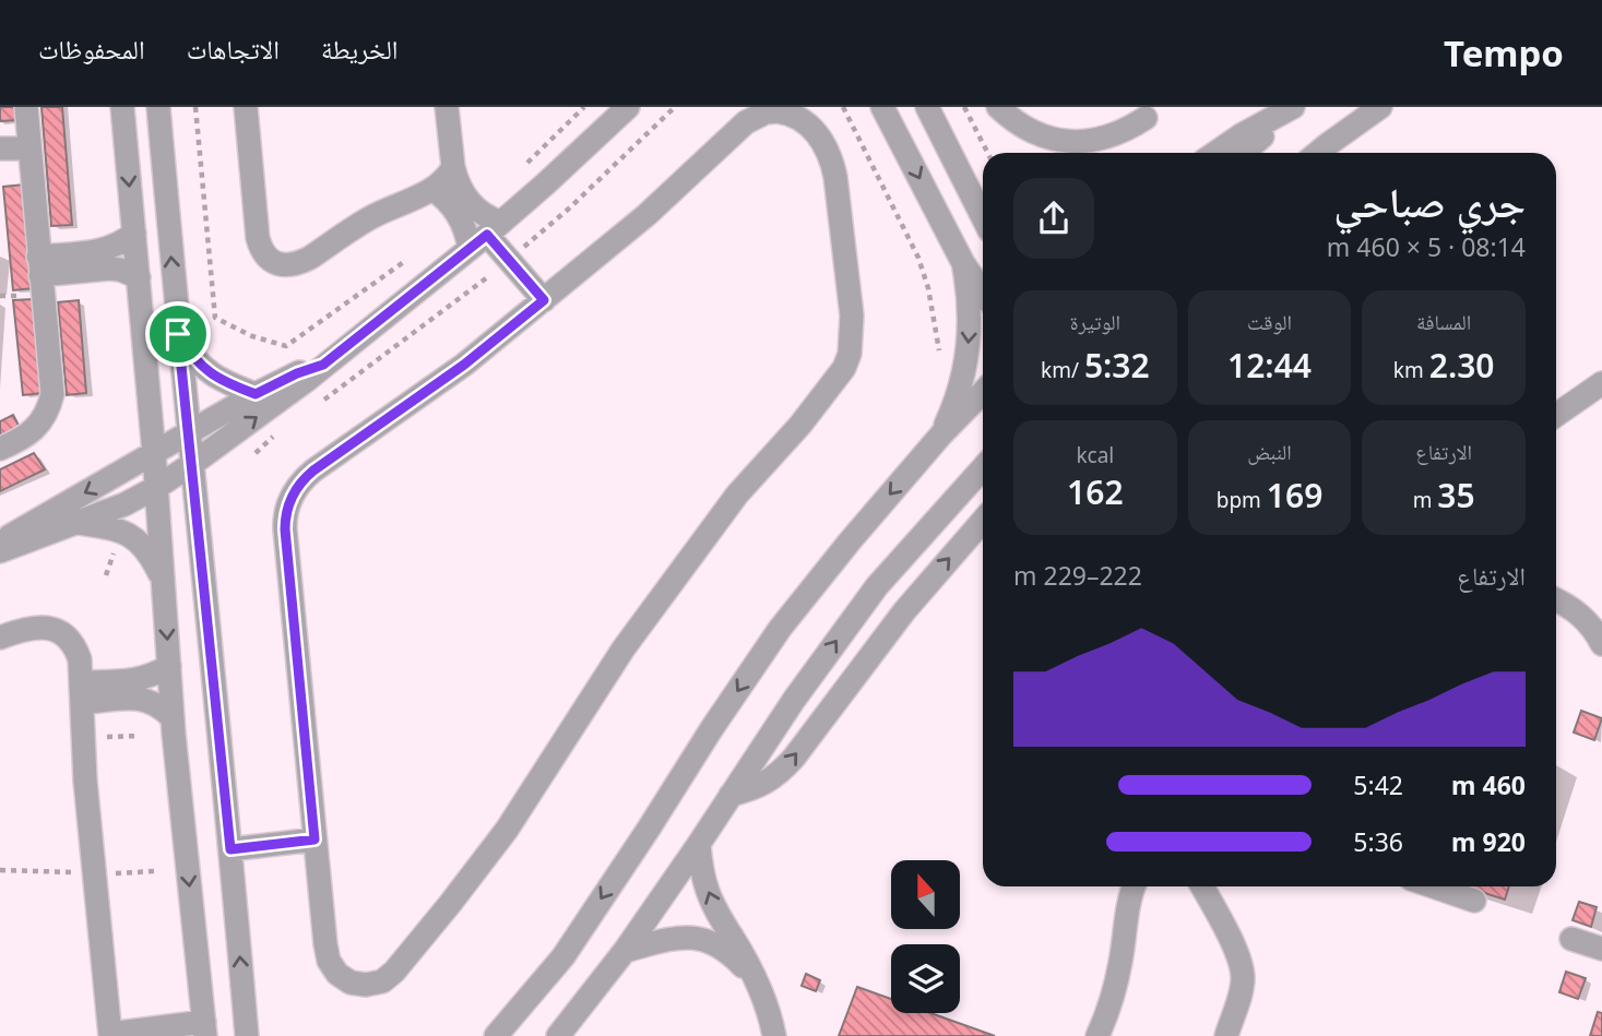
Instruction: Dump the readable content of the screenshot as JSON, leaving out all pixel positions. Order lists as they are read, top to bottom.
{
  "north": "top",
  "page": {
    "header": "Tempo",
    "nav": ["الخريطة", "الاتجاهات", "المحفوظات"],
    "heading": ["جري صباحي", "08:14 · 5 × 460 m"],
    "stats": [
      ["المسافة", "2.30 km"],
      ["الوقت", "12:44"],
      ["الوتيرة", "5:32 /km"],
      ["الارتفاع", "35 m"],
      ["النبض", "169 bpm"],
      ["kcal", "162"]
    ],
    "chart": ["الارتفاع", "222–229 m"],
    "list": [
      {
        "name": "460 m",
        "note": "5:42"
      },
      {
        "name": "920 m",
        "note": "5:36"
      }
    ]
  }
}
